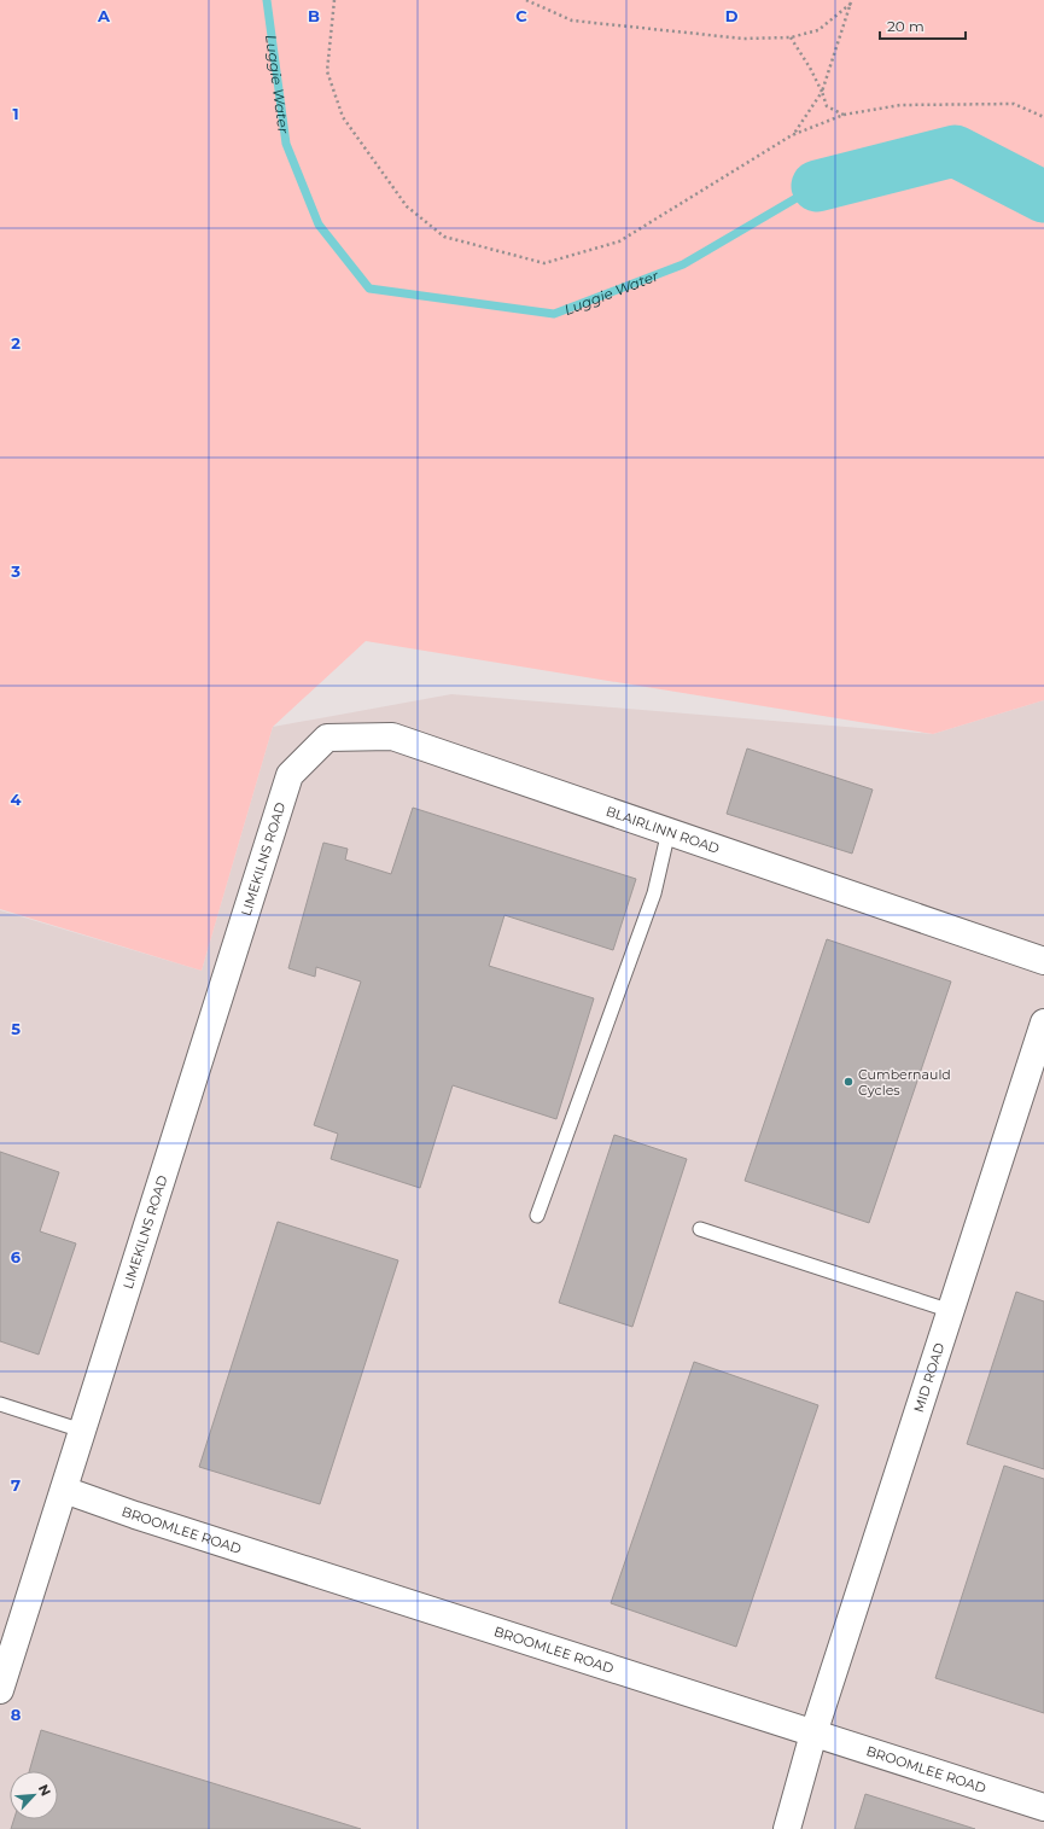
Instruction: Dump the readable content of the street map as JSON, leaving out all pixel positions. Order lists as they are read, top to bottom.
{
  "streets": {
    "street": [
      "BLAIRLINN ROAD",
      "LIMEKILNS ROAD",
      "MID ROAD",
      "BROOMLEE ROAD"
    ]
  },
  "crossings": [
    ["BLAIRLINN ROAD", "LIMEKILNS ROAD"],
    ["LIMEKILNS ROAD", "BROOMLEE ROAD"],
    ["MID ROAD", "BROOMLEE ROAD"]
  ],
  "water": ["Luggie Water"],
  "places": ["Cumbernauld Cycles"],
  "scale_bar": "20 m",
  "north": "top right",
  "grid": {
    "columns": [
      "A",
      "B",
      "C",
      "D"
    ],
    "rows": [
      "1",
      "2",
      "3",
      "4",
      "5",
      "6",
      "7",
      "8"
    ]
  }
}
